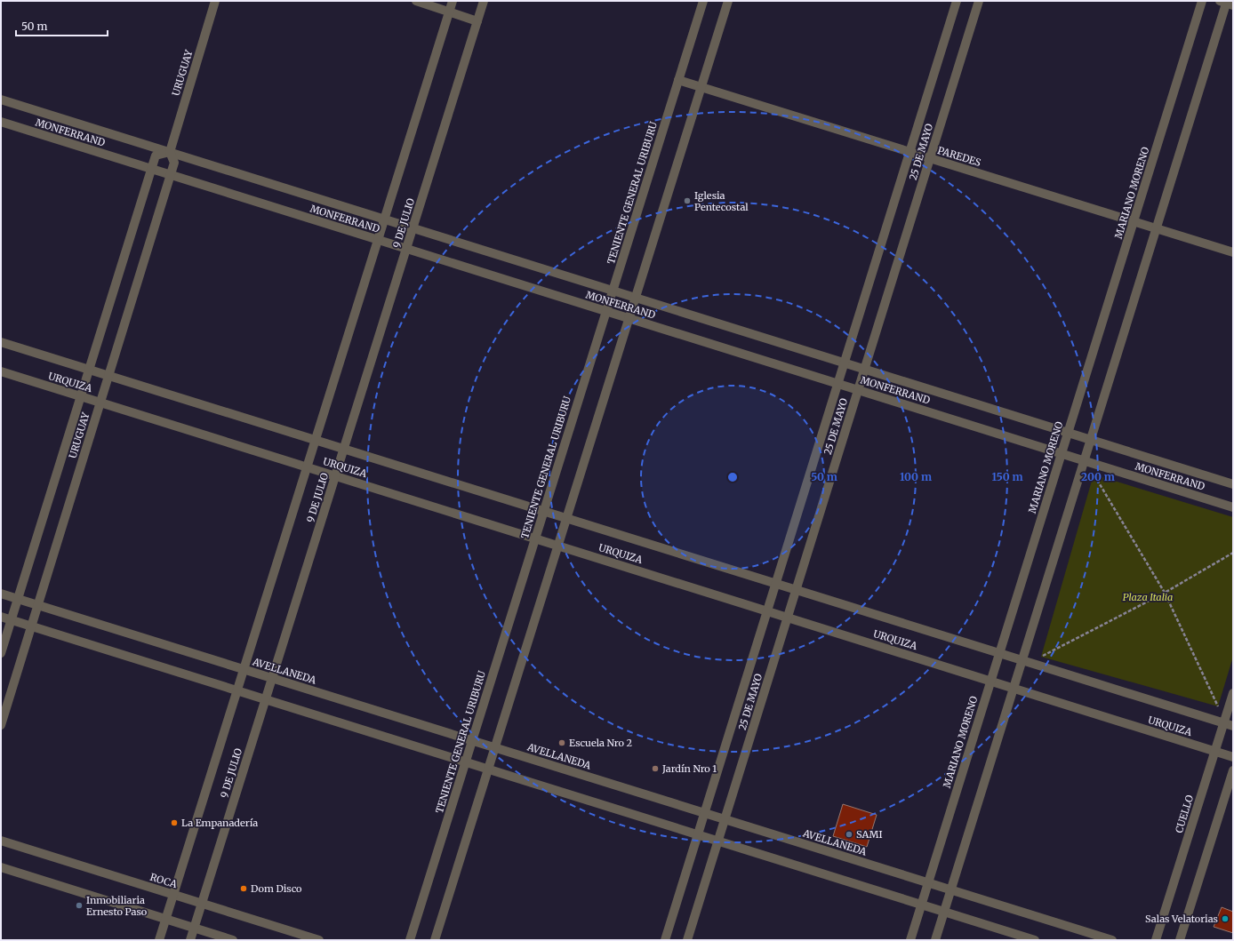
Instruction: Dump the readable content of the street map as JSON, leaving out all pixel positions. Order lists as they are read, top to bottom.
{
  "streets": {
    "street": [
      "URUGUAY",
      "MONFERRAND",
      "25 DE MAYO",
      "PAREDES",
      "TENIENTE GENERAL URIBURU",
      "MARIANO MORENO",
      "9 DE JULIO",
      "URQUIZA",
      "AVELLANEDA",
      "CUELLO",
      "ROCA"
    ]
  },
  "crossings": [
    ["URUGUAY", "MONFERRAND"],
    ["URUGUAY", "URQUIZA"],
    ["URUGUAY", "AVELLANEDA"],
    ["MONFERRAND", "25 DE MAYO"],
    ["MONFERRAND", "TENIENTE GENERAL URIBURU"],
    ["MONFERRAND", "MARIANO MORENO"],
    ["MONFERRAND", "9 DE JULIO"],
    ["25 DE MAYO", "PAREDES"],
    ["25 DE MAYO", "URQUIZA"],
    ["25 DE MAYO", "AVELLANEDA"],
    ["PAREDES", "TENIENTE GENERAL URIBURU"],
    ["PAREDES", "MARIANO MORENO"],
    ["TENIENTE GENERAL URIBURU", "URQUIZA"],
    ["TENIENTE GENERAL URIBURU", "AVELLANEDA"],
    ["MARIANO MORENO", "URQUIZA"],
    ["MARIANO MORENO", "AVELLANEDA"],
    ["9 DE JULIO", "URQUIZA"],
    ["9 DE JULIO", "AVELLANEDA"],
    ["9 DE JULIO", "ROCA"],
    ["URQUIZA", "CUELLO"]
  ],
  "parks": ["Plaza Italia"],
  "places": [
    "Iglesia Pentecostal",
    "Escuela Nro 2",
    "Jardín Nro 1",
    "La Empanadería",
    "SAMI",
    "Dom Disco",
    "Inmobiliaria Ernesto Paso",
    "Salas Velatorias"
  ],
  "scale_bar": "50 m",
  "rings": [
    "50 m",
    "100 m",
    "150 m",
    "200 m"
  ]
}
